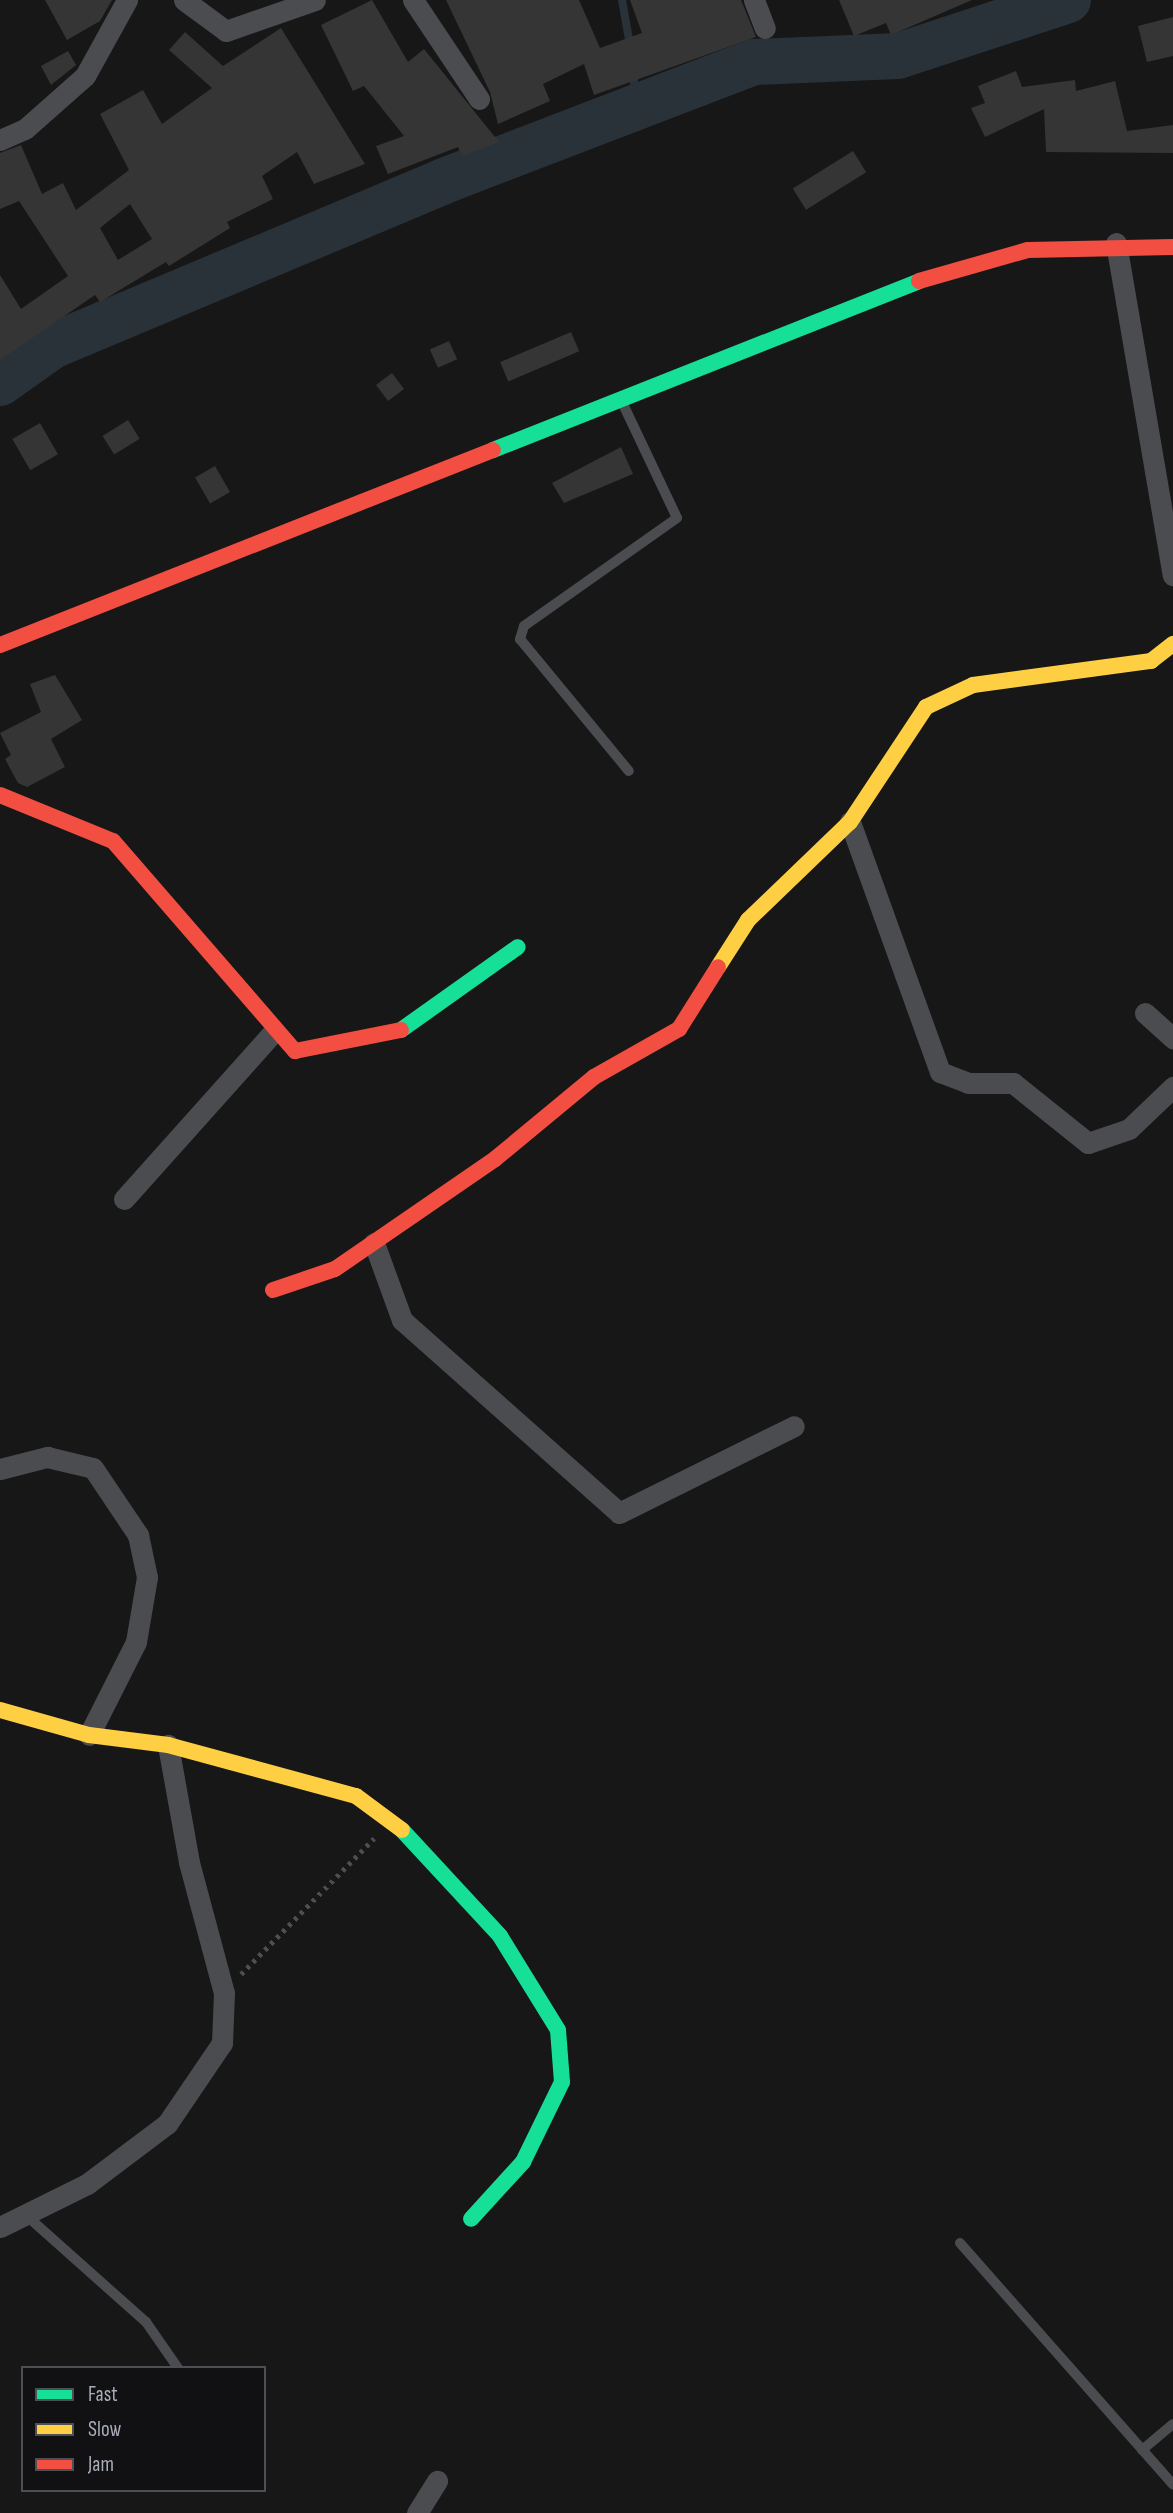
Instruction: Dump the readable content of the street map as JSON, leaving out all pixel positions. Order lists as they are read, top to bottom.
{
  "legend": ["Fast", "Slow", "Jam"]
}
